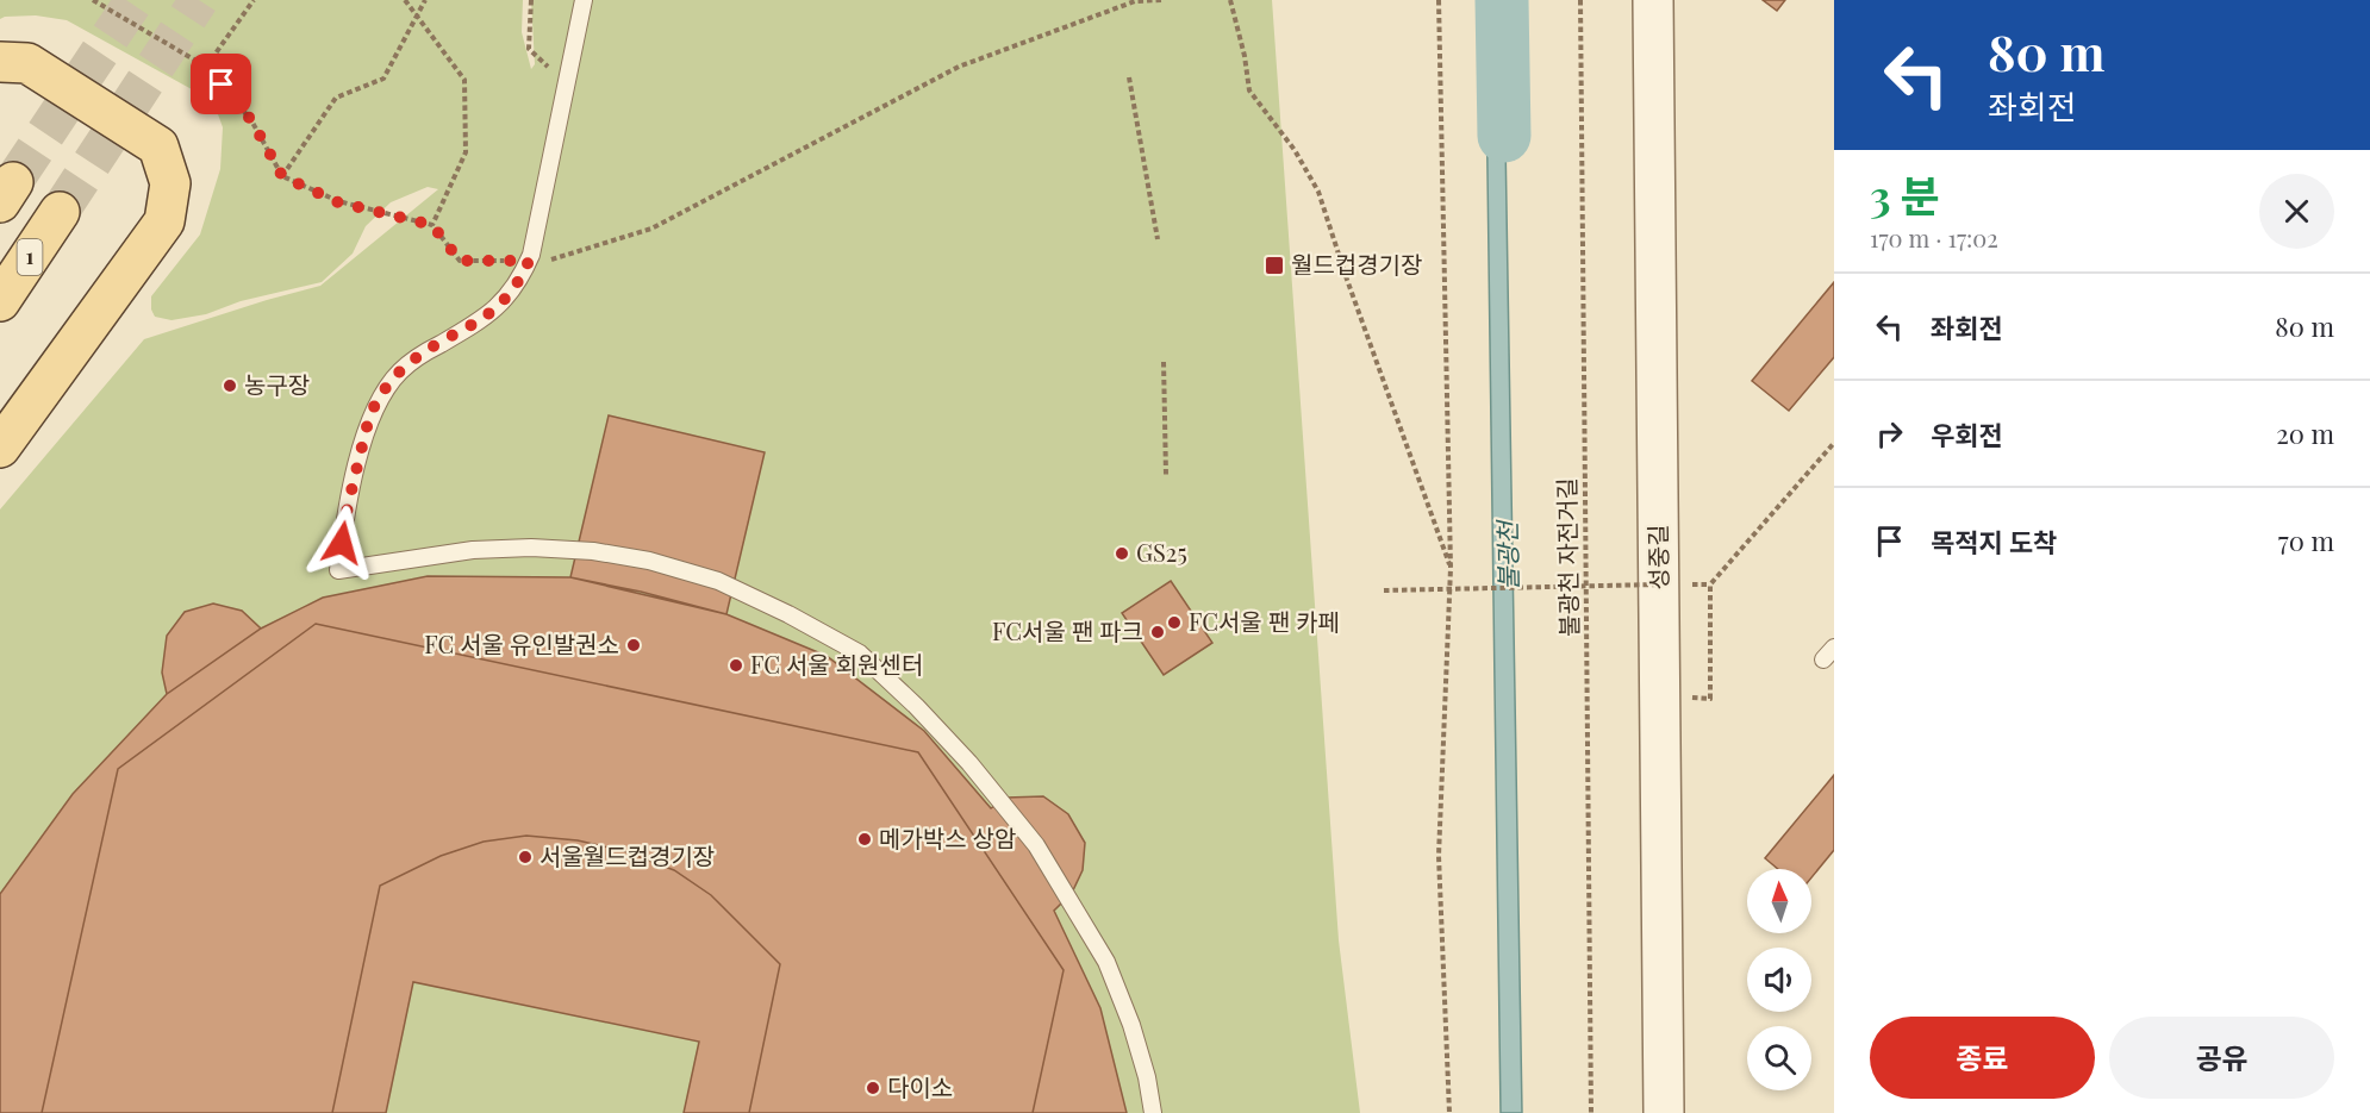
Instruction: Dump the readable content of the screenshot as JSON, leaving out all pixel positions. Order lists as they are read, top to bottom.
{
  "streets": {
    "main road": ["1"],
    "street": ["성중길"],
    "path": ["불광천 자전거길"]
  },
  "water": ["불광천"],
  "places": {
    "transit": ["월드컵경기장"],
    "other": [
      "농구장",
      "GS25",
      "FC서울 팬 카페",
      "FC서울 팬 파크",
      "FC 서울 유인발권소",
      "FC 서울 회원센터",
      "메가박스 상암",
      "서울월드컵경기장",
      "다이소"
    ]
  },
  "north": "top",
  "page": {
    "turn": ["80 m", "좌회전"],
    "heading": ["3 분", "170 m · 17:02"],
    "list": [
      {
        "name": "좌회전",
        "value": "80 m"
      },
      {
        "name": "우회전",
        "value": "20 m"
      },
      {
        "name": "목적지 도착",
        "value": "70 m"
      }
    ],
    "buttons": ["종료", "공유"]
  }
}
